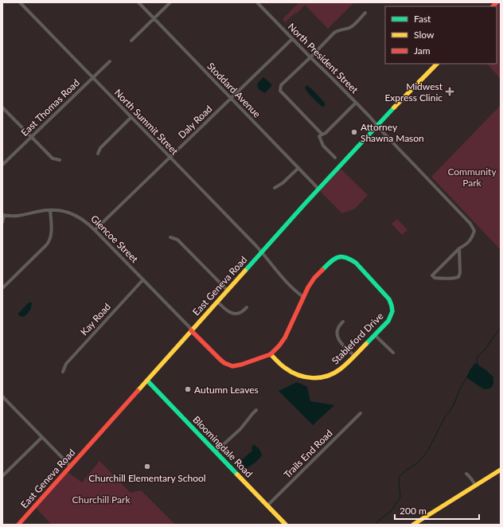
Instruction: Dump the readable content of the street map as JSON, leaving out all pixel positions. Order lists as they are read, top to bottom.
{
  "streets": {
    "street": [
      "North President Street",
      "Stoddard Avenue",
      "East Thomas Road",
      "North Summit Street",
      "Daly Road",
      "Glencoe Street",
      "East Geneva Road",
      "Kay Road",
      "Stableford Drive",
      "Bloomingdale Road",
      "Trails End Road"
    ]
  },
  "crossings": [
    ["North President Street", "Daly Road"],
    ["North President Street", "East Geneva Road"],
    ["Stoddard Avenue", "Daly Road"],
    ["Stoddard Avenue", "East Geneva Road"],
    ["East Thomas Road", "North Summit Street"],
    ["North Summit Street", "Daly Road"],
    ["North Summit Street", "East Geneva Road"],
    ["North Summit Street", "Stableford Drive"],
    ["Daly Road", "Glencoe Street"],
    ["Glencoe Street", "East Geneva Road"],
    ["Glencoe Street", "Kay Road"],
    ["Glencoe Street", "Stableford Drive"],
    ["East Geneva Road", "Bloomingdale Road"],
    ["Bloomingdale Road", "Trails End Road"]
  ],
  "parks": ["Community Park", "Churchill Park"],
  "places": {
    "health": ["Midwest Express Clinic"],
    "other": ["Attorney Shawna Mason", "Autumn Leaves", "Churchill Elementary School"]
  },
  "legend": ["Fast", "Slow", "Jam"],
  "scale_bar": "200 m"
}
